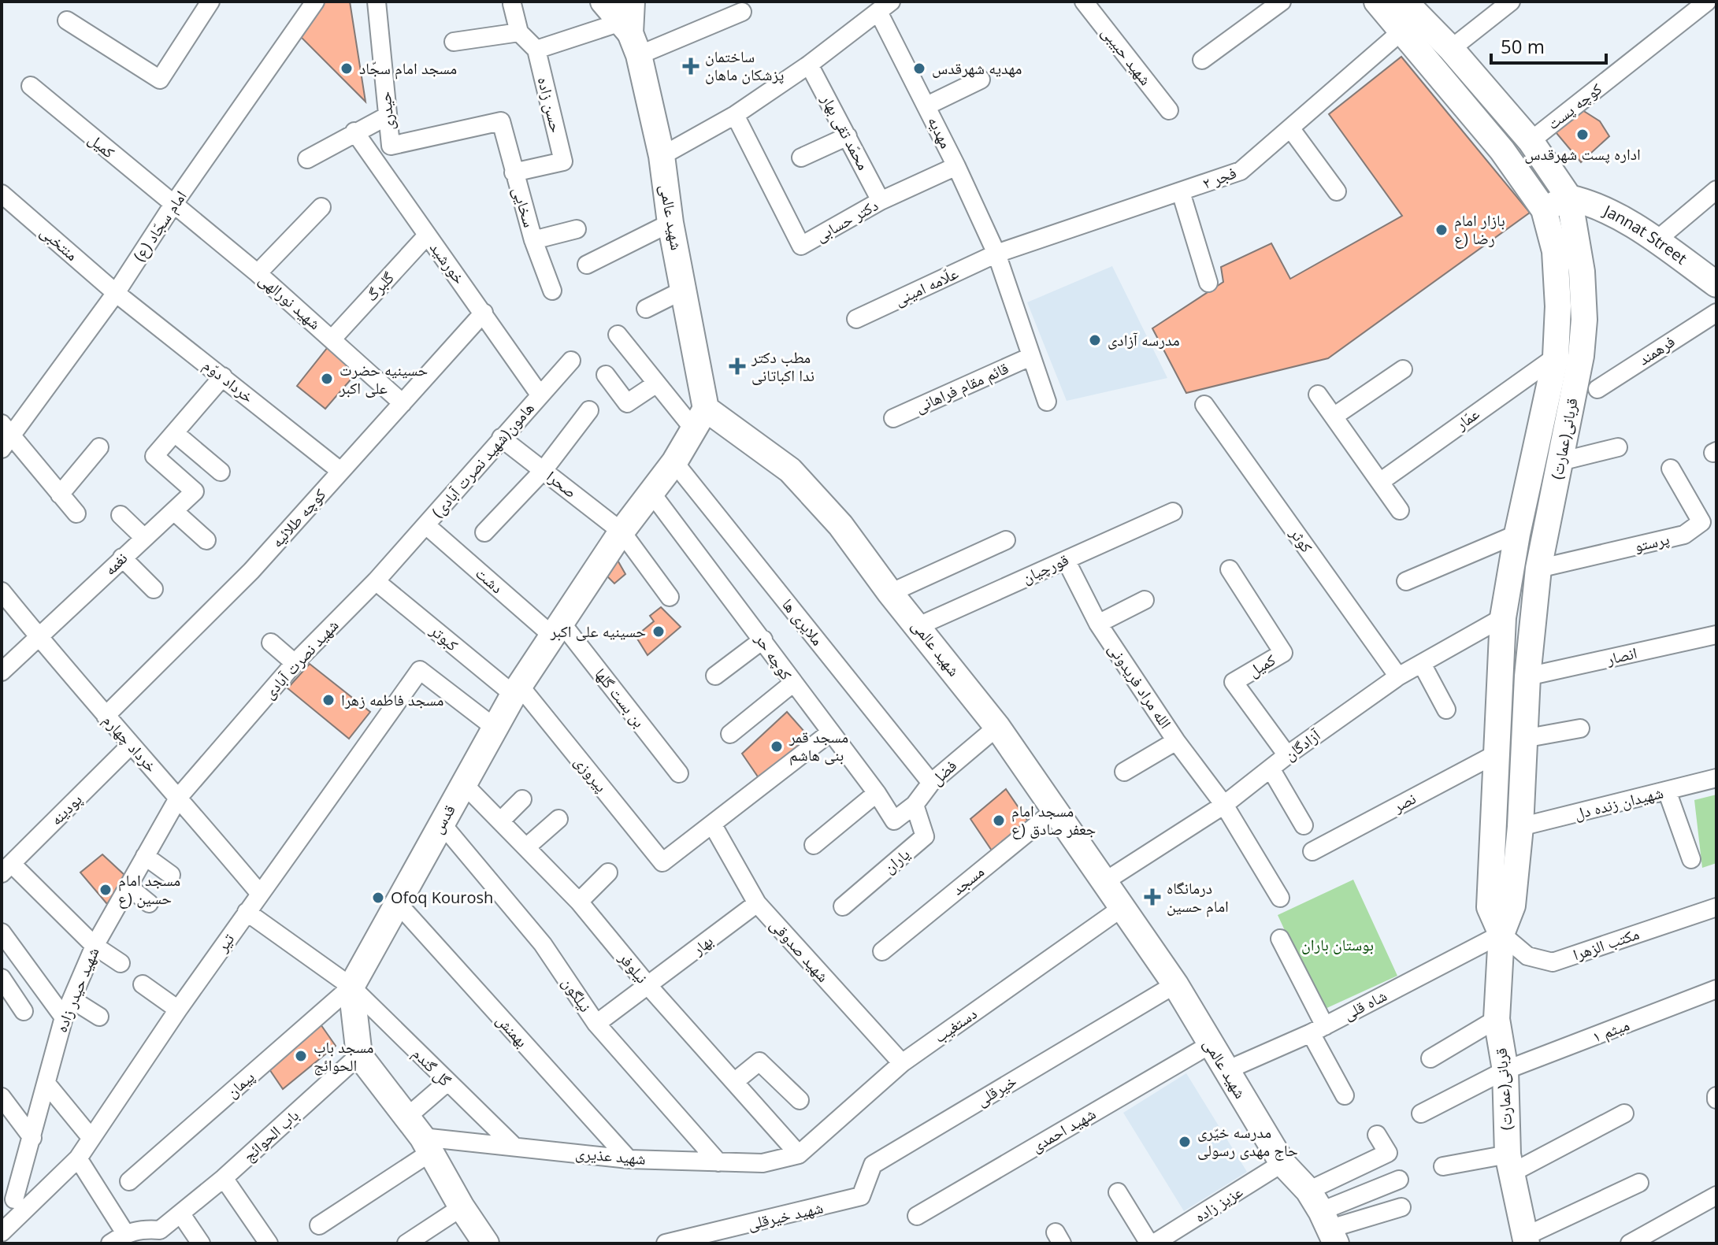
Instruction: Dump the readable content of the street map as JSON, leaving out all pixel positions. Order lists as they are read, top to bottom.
{
  "streets": {
    "main road": [
      "شهید عالمی",
      "Jannat Street",
      "(عمارت)قربانی",
      "قدس"
    ],
    "street": [
      "شهید حبیبی",
      "حسن زاده",
      "کوچه پست",
      "حیدری",
      "محمّد تقی بهار",
      "مهدیه",
      "کمیل",
      "فجر ۲",
      "سخایی",
      "دکتر حسابی",
      "امام سجّاد (ع)",
      "منتخبی",
      "خورشید",
      "گلبرگ",
      "علّامه امینی",
      "شهید نورالهی",
      "فرهمند",
      "خرداد دوّم",
      "قائم مقام فراهانی",
      "عمّار",
      "(شهید نصرت آبادی)هامون",
      "صحرا",
      "کوچه طلائیه",
      "کوثر",
      "پرستو",
      "نغمه",
      "قورچیان",
      "دشت",
      "ملایری ها",
      "کبوتر",
      "انصار",
      "کوچه حر",
      "شهید نصرت آبادی",
      "الله مراد فریدونی",
      "بن بست گلها",
      "خرداد چهارم",
      "آزادگان",
      "فضل",
      "پیروزی",
      "نصر",
      "شهیدان زنده دل",
      "پودینه",
      "یاران",
      "مسجد",
      "تیر",
      "مکتب الزهرا",
      "بهار",
      "شهید صدوقی",
      "نیلوفر",
      "شهید حیدر زاده",
      "نیلگون",
      "شاه قلی",
      "دستغیب",
      "بهمنش",
      "میثم ۱",
      "گل گندم",
      "پیمان",
      "خیرقلی",
      "شهید احمدی",
      "باب الحوائج",
      "شهید عذیری",
      "عزیز زاده",
      "شهید خیرقلی"
    ]
  },
  "crossings": [
    ["حسن زاده", "سخایی"],
    ["کوچه پست", "(عمارت)قربانی"],
    ["حیدری", "سخایی"],
    ["محمّد تقی بهار", "مهدیه"],
    ["محمّد تقی بهار", "دکتر حسابی"],
    ["مهدیه", "فجر ۲"],
    ["مهدیه", "شهید عالمی"],
    ["مهدیه", "دکتر حسابی"],
    ["مهدیه", "علّامه امینی"],
    ["مهدیه", "قائم مقام فراهانی"],
    ["کمیل", "امام سجّاد (ع)"],
    ["کمیل", "شهید نورالهی"],
    ["کمیل", "آزادگان"],
    ["فجر ۲", "علّامه امینی"],
    ["فجر ۲", "(عمارت)قربانی"],
    ["شهید عالمی", "قورچیان"],
    ["شهید عالمی", "آزادگان"],
    ["شهید عالمی", "فضل"],
    ["شهید عالمی", "قدس"],
    ["شهید عالمی", "مسجد"],
    ["شهید عالمی", "شاه قلی"],
    ["شهید عالمی", "دستغیب"],
    ["شهید عالمی", "خیرقلی"],
    ["شهید عالمی", "شهید احمدی"],
    ["شهید عالمی", "عزیز زاده"],
    ["امام سجّاد (ع)", "منتخبی"],
    ["امام سجّاد (ع)", "شهید نورالهی"],
    ["امام سجّاد (ع)", "خرداد دوّم"],
    ["Jannat Street", "(عمارت)قربانی"],
    ["منتخبی", "خرداد دوّم"],
    ["خورشید", "گلبرگ"],
    ["خورشید", "(شهید نصرت آبادی)هامون"],
    ["خورشید", "کوچه طلائیه"],
    ["گلبرگ", "شهید نورالهی"],
    ["شهید نورالهی", "کوچه طلائیه"],
    ["خرداد دوّم", "کوچه طلائیه"],
    ["عمّار", "(عمارت)قربانی"],
    ["(عمارت)قربانی", "پرستو"],
    ["(عمارت)قربانی", "انصار"],
    ["(عمارت)قربانی", "آزادگان"],
    ["(عمارت)قربانی", "نصر"],
    ["(عمارت)قربانی", "شهیدان زنده دل"],
    ["(عمارت)قربانی", "مکتب الزهرا"],
    ["(عمارت)قربانی", "شاه قلی"],
    ["(عمارت)قربانی", "میثم ۱"],
    ["(شهید نصرت آبادی)هامون", "صحرا"],
    ["(شهید نصرت آبادی)هامون", "دشت"],
    ["(شهید نصرت آبادی)هامون", "شهید نصرت آبادی"],
    ["صحرا", "قدس"],
    ["کوچه طلائیه", "خرداد چهارم"],
    ["کوثر", "آزادگان"],
    ["نغمه", "خرداد چهارم"],
    ["قورچیان", "الله مراد فریدونی"],
    ["دشت", "شهید نصرت آبادی"],
    ["دشت", "بن بست گلها"],
    ["دشت", "قدس"],
    ["ملایری ها", "فضل"],
    ["ملایری ها", "قدس"],
    ["کبوتر", "شهید نصرت آبادی"],
    ["کبوتر", "پیروزی"],
    ["کبوتر", "قدس"],
    ["کوچه حر", "فضل"],
    ["کوچه حر", "قدس"],
    ["شهید نصرت آبادی", "خرداد چهارم"],
    ["شهید نصرت آبادی", "شهید حیدر زاده"],
    ["الله مراد فریدونی", "آزادگان"],
    ["بن بست گلها", "قدس"],
    ["خرداد چهارم", "پودینه"],
    ["خرداد چهارم", "تیر"],
    ["خرداد چهارم", "شهید حیدر زاده"],
    ["فضل", "یاران"],
    ["پیروزی", "قدس"],
    ["پیروزی", "شهید صدوقی"],
    ["قدس", "تیر"],
    ["قدس", "نیلوفر"],
    ["قدس", "نیلگون"],
    ["قدس", "بهمنش"],
    ["قدس", "گل گندم"],
    ["قدس", "پیمان"],
    ["تیر", "شهید حیدر زاده"],
    ["تیر", "گل گندم"],
    ["مکتب الزهرا", "شاه قلی"],
    ["بهار", "شهید صدوقی"],
    ["بهار", "نیلوفر"],
    ["بهار", "نیلگون"],
    ["شهید صدوقی", "دستغیب"],
    ["نیلوفر", "دستغیب"],
    ["نیلوفر", "شهید عذیری"],
    ["نیلگون", "شهید عذیری"],
    ["دستغیب", "شهید عذیری"],
    ["بهمنش", "شهید عذیری"],
    ["گل گندم", "پیمان"],
    ["گل گندم", "شهید عذیری"],
    ["خیرقلی", "شهید خیرقلی"]
  ],
  "parks": ["بوستان باران"],
  "places": {
    "health": ["ساختمان پزشکان ماهان", "مطب دکتر ندا اکباتانی", "درمانگاه امام حسین"],
    "other": [
      "مسجد امام سجّاد",
      "مهدیه شهرقدس",
      "اداره پست شهرقدس",
      "بازار امام رضا (ع",
      "مدرسه آزادی",
      "حسینیه حضرت علی اکبر",
      "حسینیه علی اکبر",
      "مسجد فاطمه زهرا",
      "مسجد قمر بنی هاشم",
      "مسجد امام جعفر صادق (ع",
      "مسجد امام حسین (ع",
      "Ofoq Kourosh",
      "مسجد باب الحوائج",
      "مدرسه خیّری حاج مهدی رسولی"
    ]
  },
  "scale_bar": "50 m"
}
